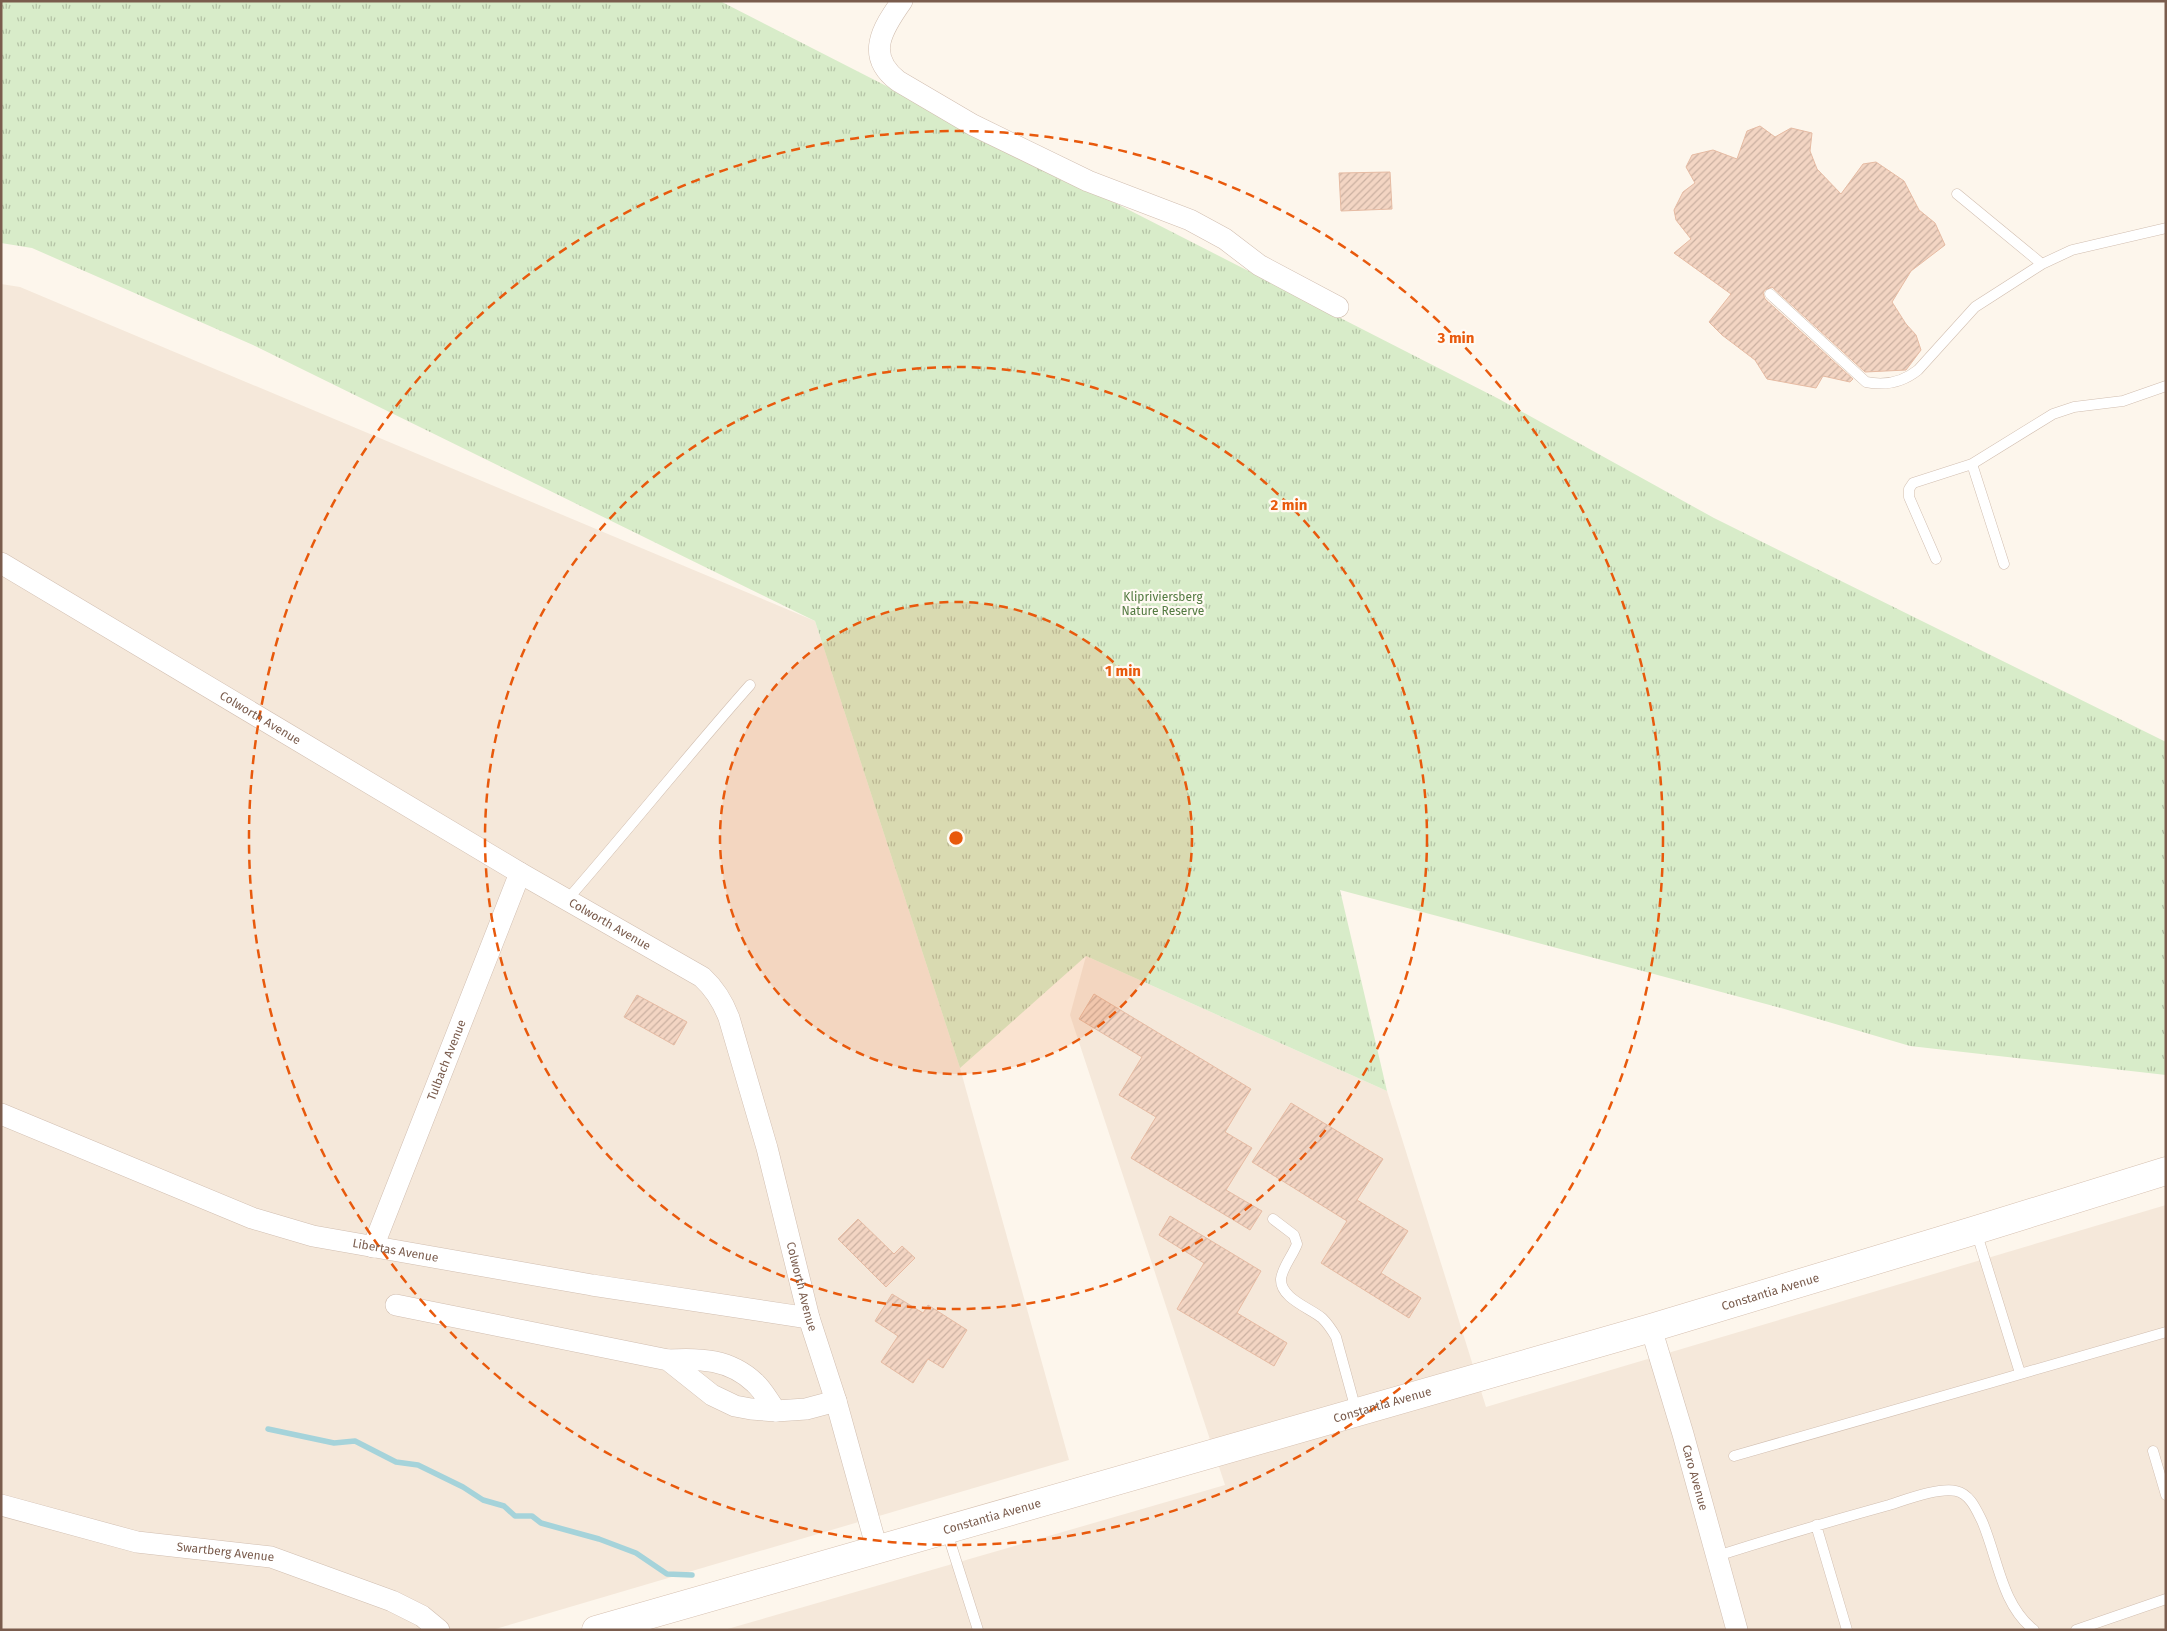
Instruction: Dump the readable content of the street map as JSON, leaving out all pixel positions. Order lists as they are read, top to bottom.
{
  "streets": {
    "street": [
      "Colworth Avenue",
      "Tulbach Avenue",
      "Libertas Avenue",
      "Constantia Avenue",
      "Caro Avenue",
      "Swartberg Avenue"
    ]
  },
  "crossings": [
    ["Colworth Avenue", "Tulbach Avenue"],
    ["Colworth Avenue", "Libertas Avenue"],
    ["Colworth Avenue", "Constantia Avenue"],
    ["Tulbach Avenue", "Libertas Avenue"],
    ["Constantia Avenue", "Caro Avenue"]
  ],
  "parks": ["Klipriviersberg Nature Reserve"],
  "rings": ["3 min", "2 min", "1 min"]
}
